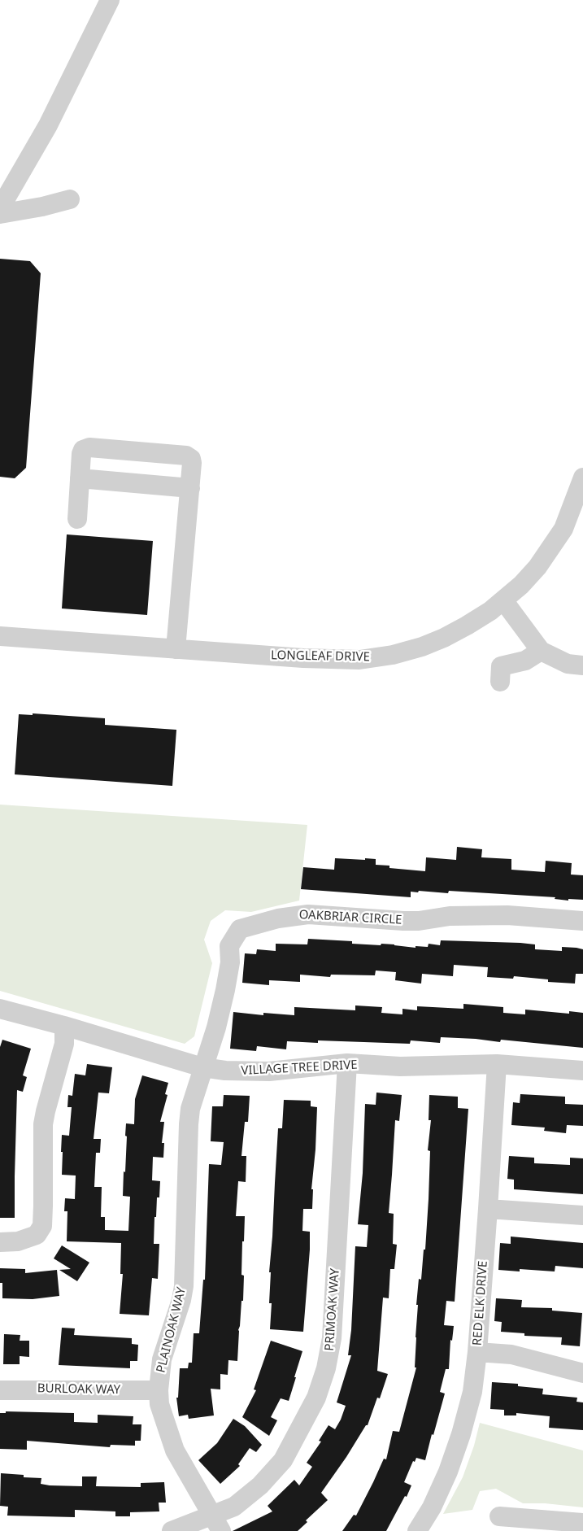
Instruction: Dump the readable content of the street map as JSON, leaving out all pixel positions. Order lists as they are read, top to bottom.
{
  "streets": {
    "street": [
      "LONGLEAF DRIVE",
      "OAKBRIAR CIRCLE",
      "VILLAGE TREE DRIVE",
      "RED ELK DRIVE",
      "PRIMOAK WAY",
      "PLAINOAK WAY",
      "BURLOAK WAY"
    ]
  },
  "crossings": [
    ["OAKBRIAR CIRCLE", "VILLAGE TREE DRIVE"],
    ["OAKBRIAR CIRCLE", "PLAINOAK WAY"],
    ["VILLAGE TREE DRIVE", "RED ELK DRIVE"],
    ["VILLAGE TREE DRIVE", "PRIMOAK WAY"],
    ["VILLAGE TREE DRIVE", "PLAINOAK WAY"],
    ["PRIMOAK WAY", "PLAINOAK WAY"],
    ["PLAINOAK WAY", "BURLOAK WAY"]
  ]
}
